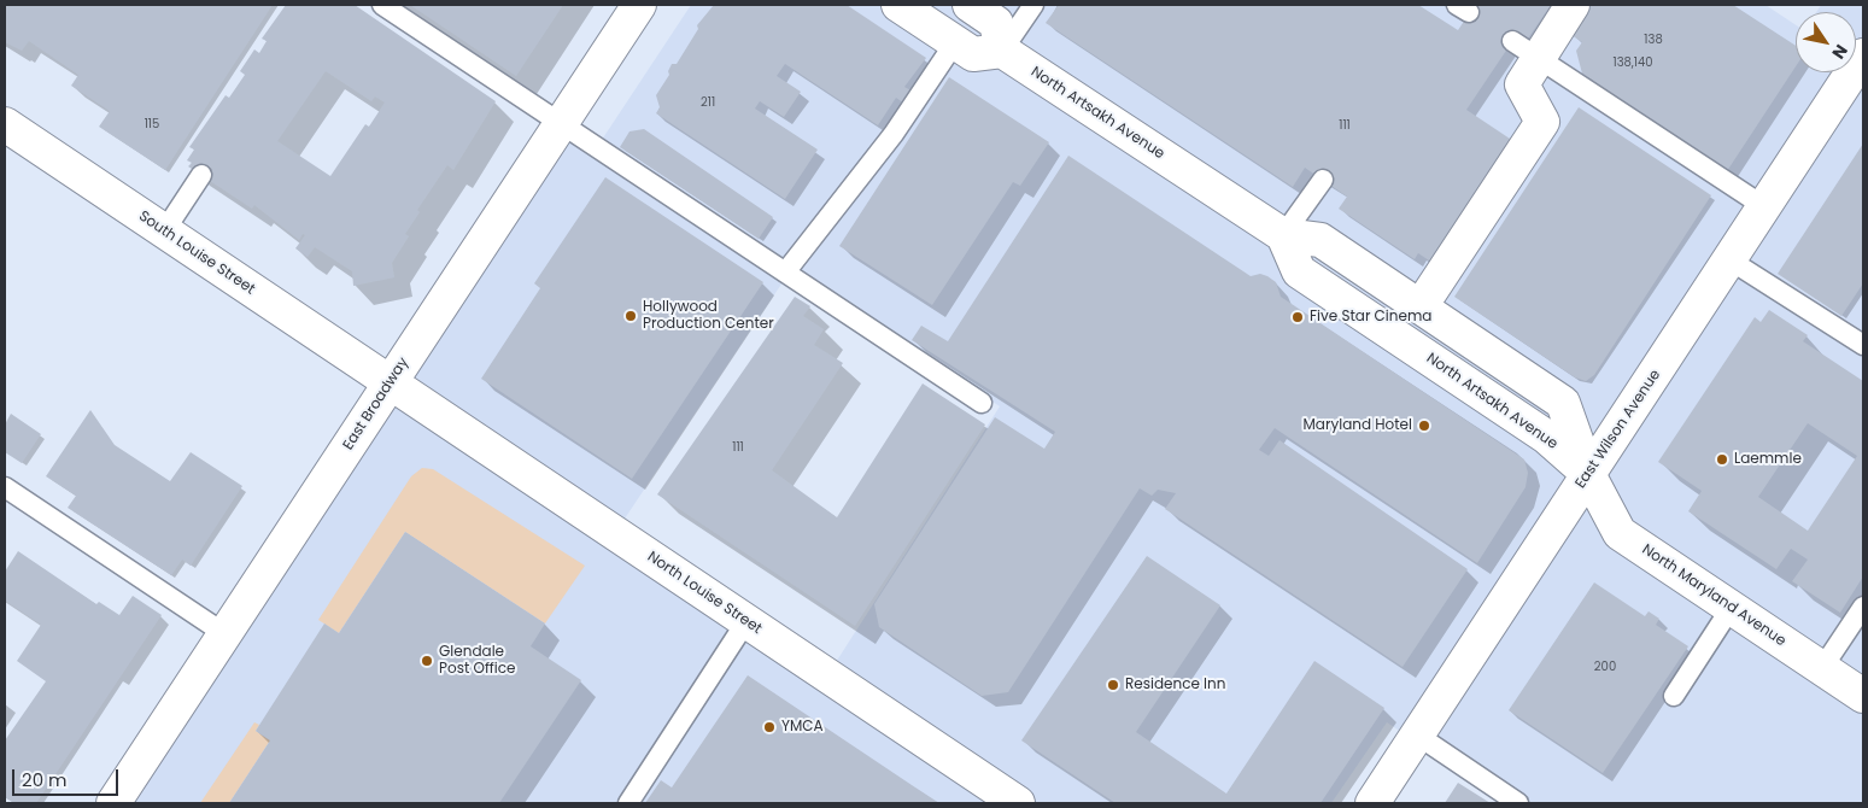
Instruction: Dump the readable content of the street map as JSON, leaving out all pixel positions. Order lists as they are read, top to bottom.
{
  "streets": {
    "street": [
      "North Artsakh Avenue",
      "South Louise Street",
      "East Broadway",
      "East Wilson Avenue",
      "North Louise Street",
      "North Maryland Avenue"
    ]
  },
  "crossings": [
    ["North Artsakh Avenue", "East Wilson Avenue"],
    ["North Artsakh Avenue", "North Maryland Avenue"],
    ["South Louise Street", "East Broadway"],
    ["South Louise Street", "North Louise Street"],
    ["East Broadway", "North Louise Street"],
    ["East Wilson Avenue", "North Maryland Avenue"]
  ],
  "places": [
    "Hollywood Production Center",
    "Five Star Cinema",
    "Maryland Hotel",
    "Laemmle",
    "Glendale Post Office",
    "Residence Inn",
    "YMCA"
  ],
  "house_numbers": [
    "138",
    "138,140",
    "211",
    "115",
    "111",
    "111",
    "200"
  ],
  "scale_bar": "20 m",
  "north": "bottom right"
}
